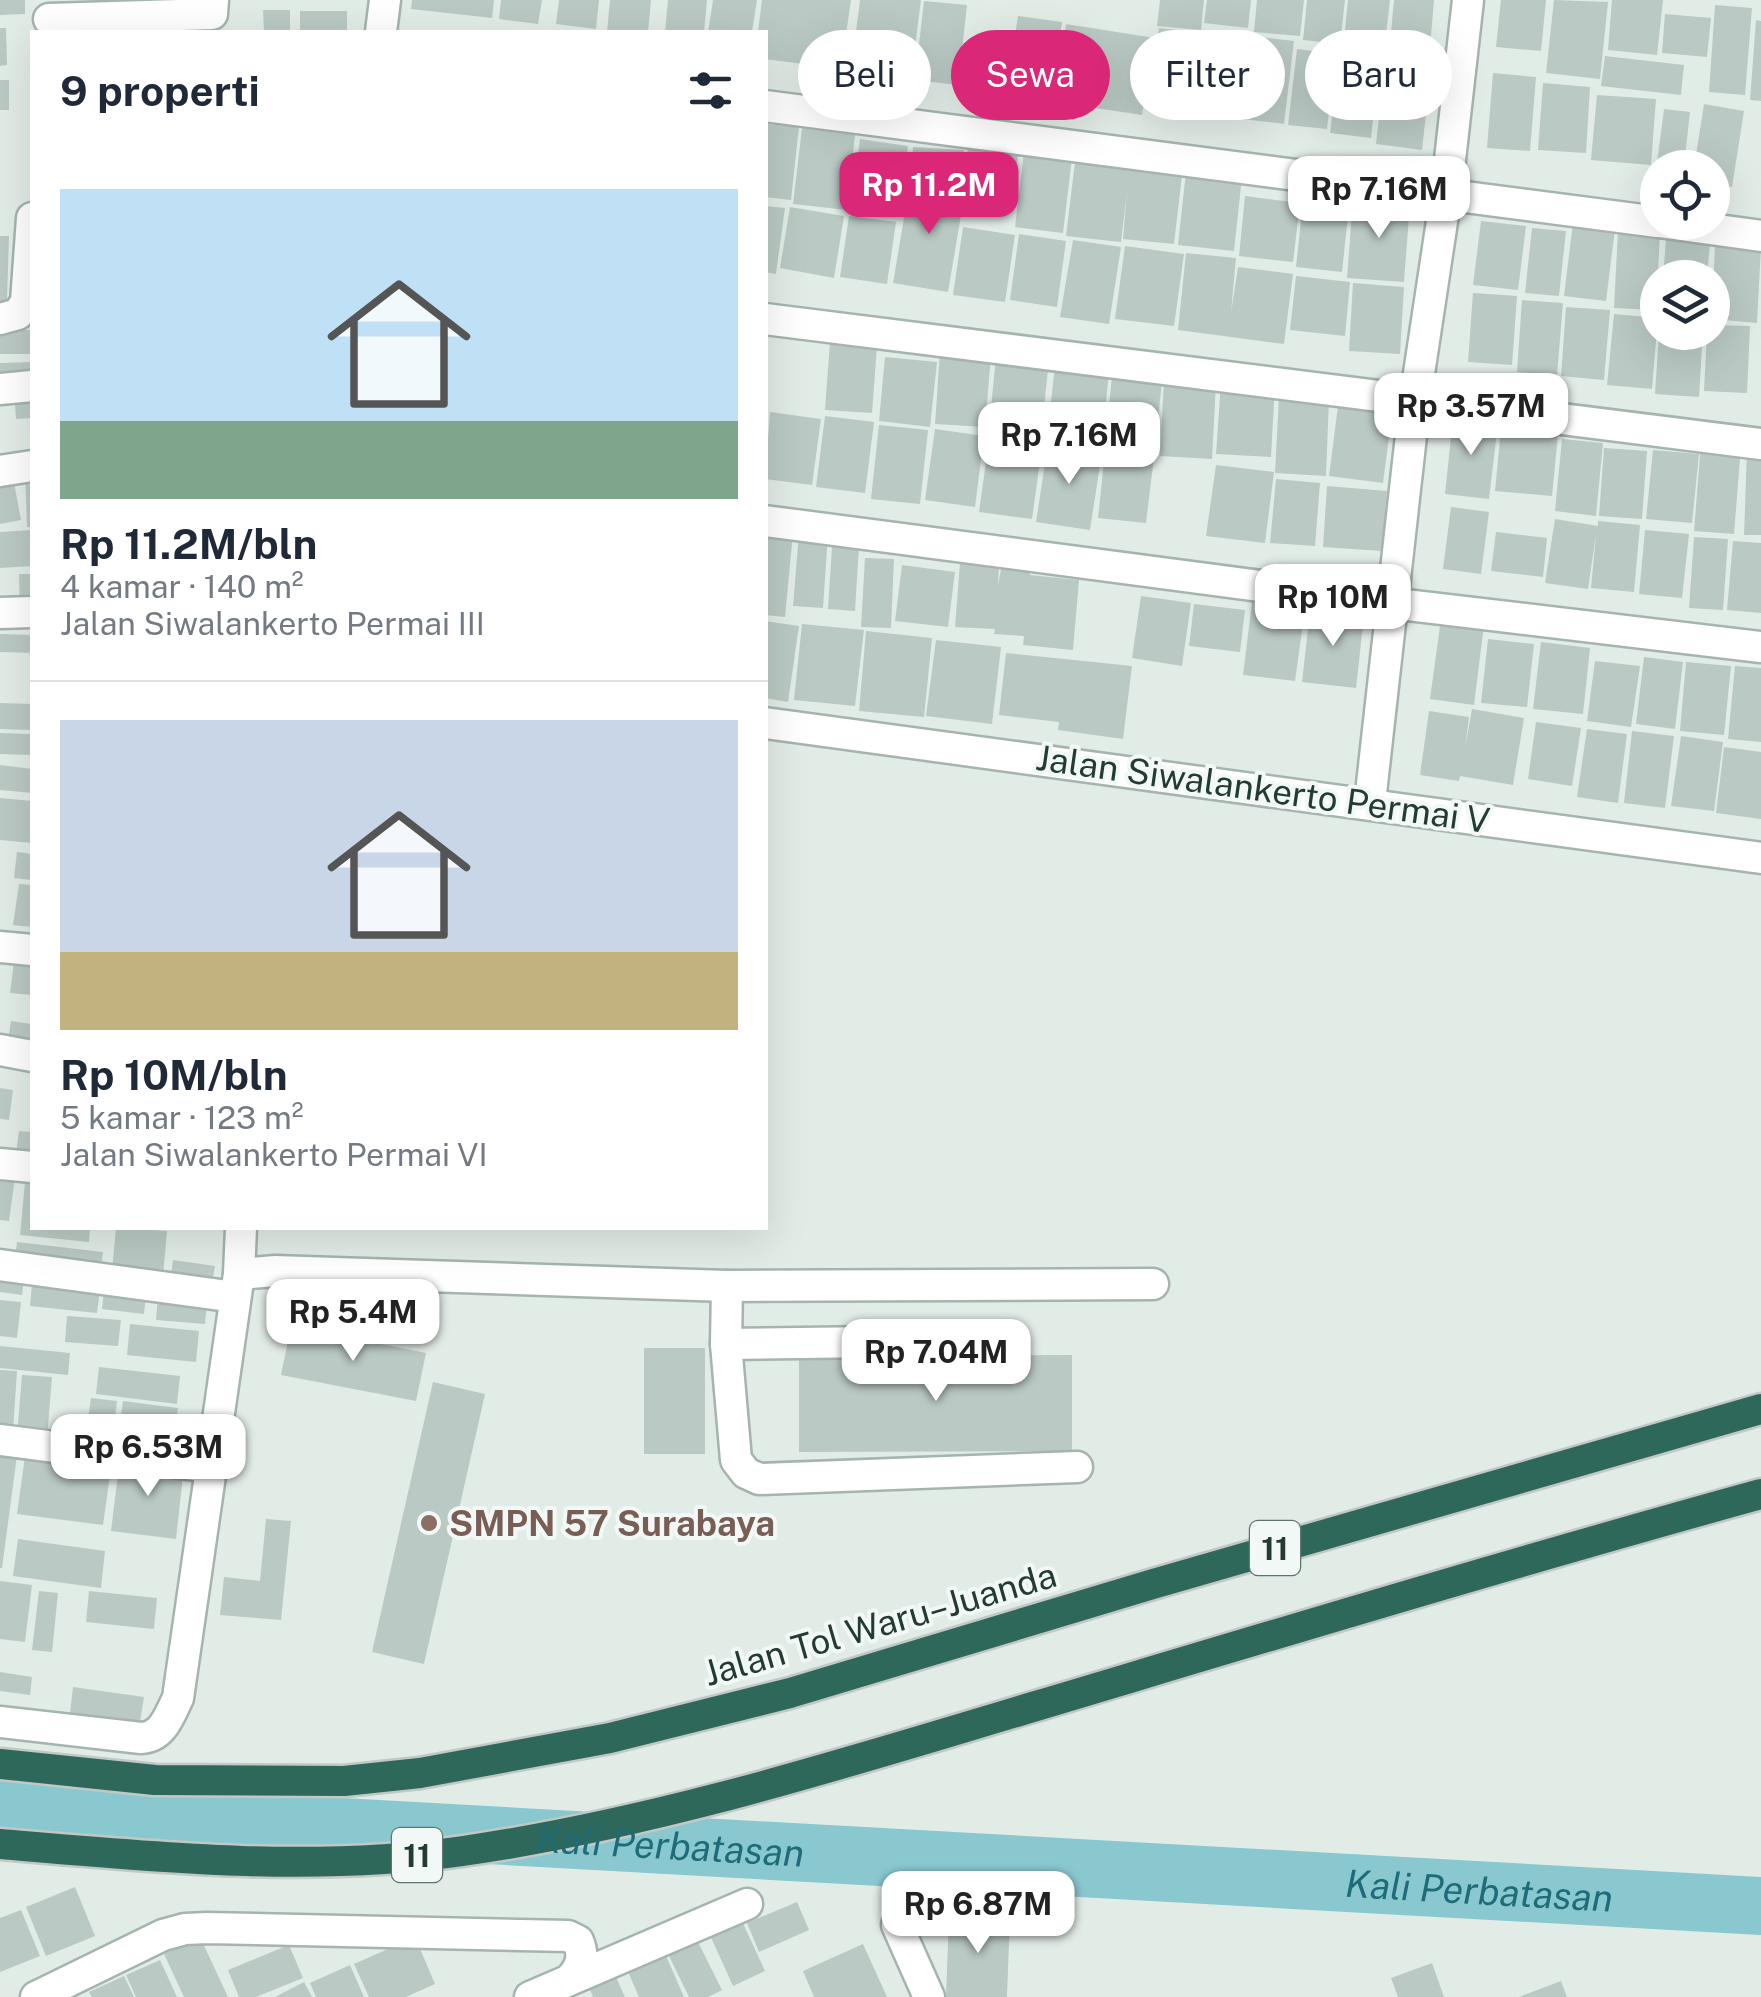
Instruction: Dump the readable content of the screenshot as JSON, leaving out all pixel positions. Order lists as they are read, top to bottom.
{
  "streets": {
    "highway": ["11", "Jalan Tol Waru–Juanda"],
    "street": ["Jalan Siwalankerto Permai V"]
  },
  "water": ["Kali Perbatasan"],
  "places": ["SMPN 57 Surabaya"],
  "page": {
    "chip": [
      "Beli",
      "Sewa",
      "Filter",
      "Baru"
    ],
    "heading": "9 properti",
    "list": [
      {
        "name": "Rp 11.2M/bln",
        "note": "4 kamar · 140 m² · Jalan Siwalankerto Permai III"
      },
      {
        "name": "Rp 10M/bln",
        "note": "5 kamar · 123 m² · Jalan Siwalankerto Permai VI"
      }
    ],
    "price": [
      "Rp 11.2M",
      "Rp 7.16M",
      "Rp 3.57M",
      "Rp 7.16M",
      "Rp 10M",
      "Rp 5.4M",
      "Rp 7.04M",
      "Rp 6.53M",
      "Rp 6.87M"
    ]
  }
}
